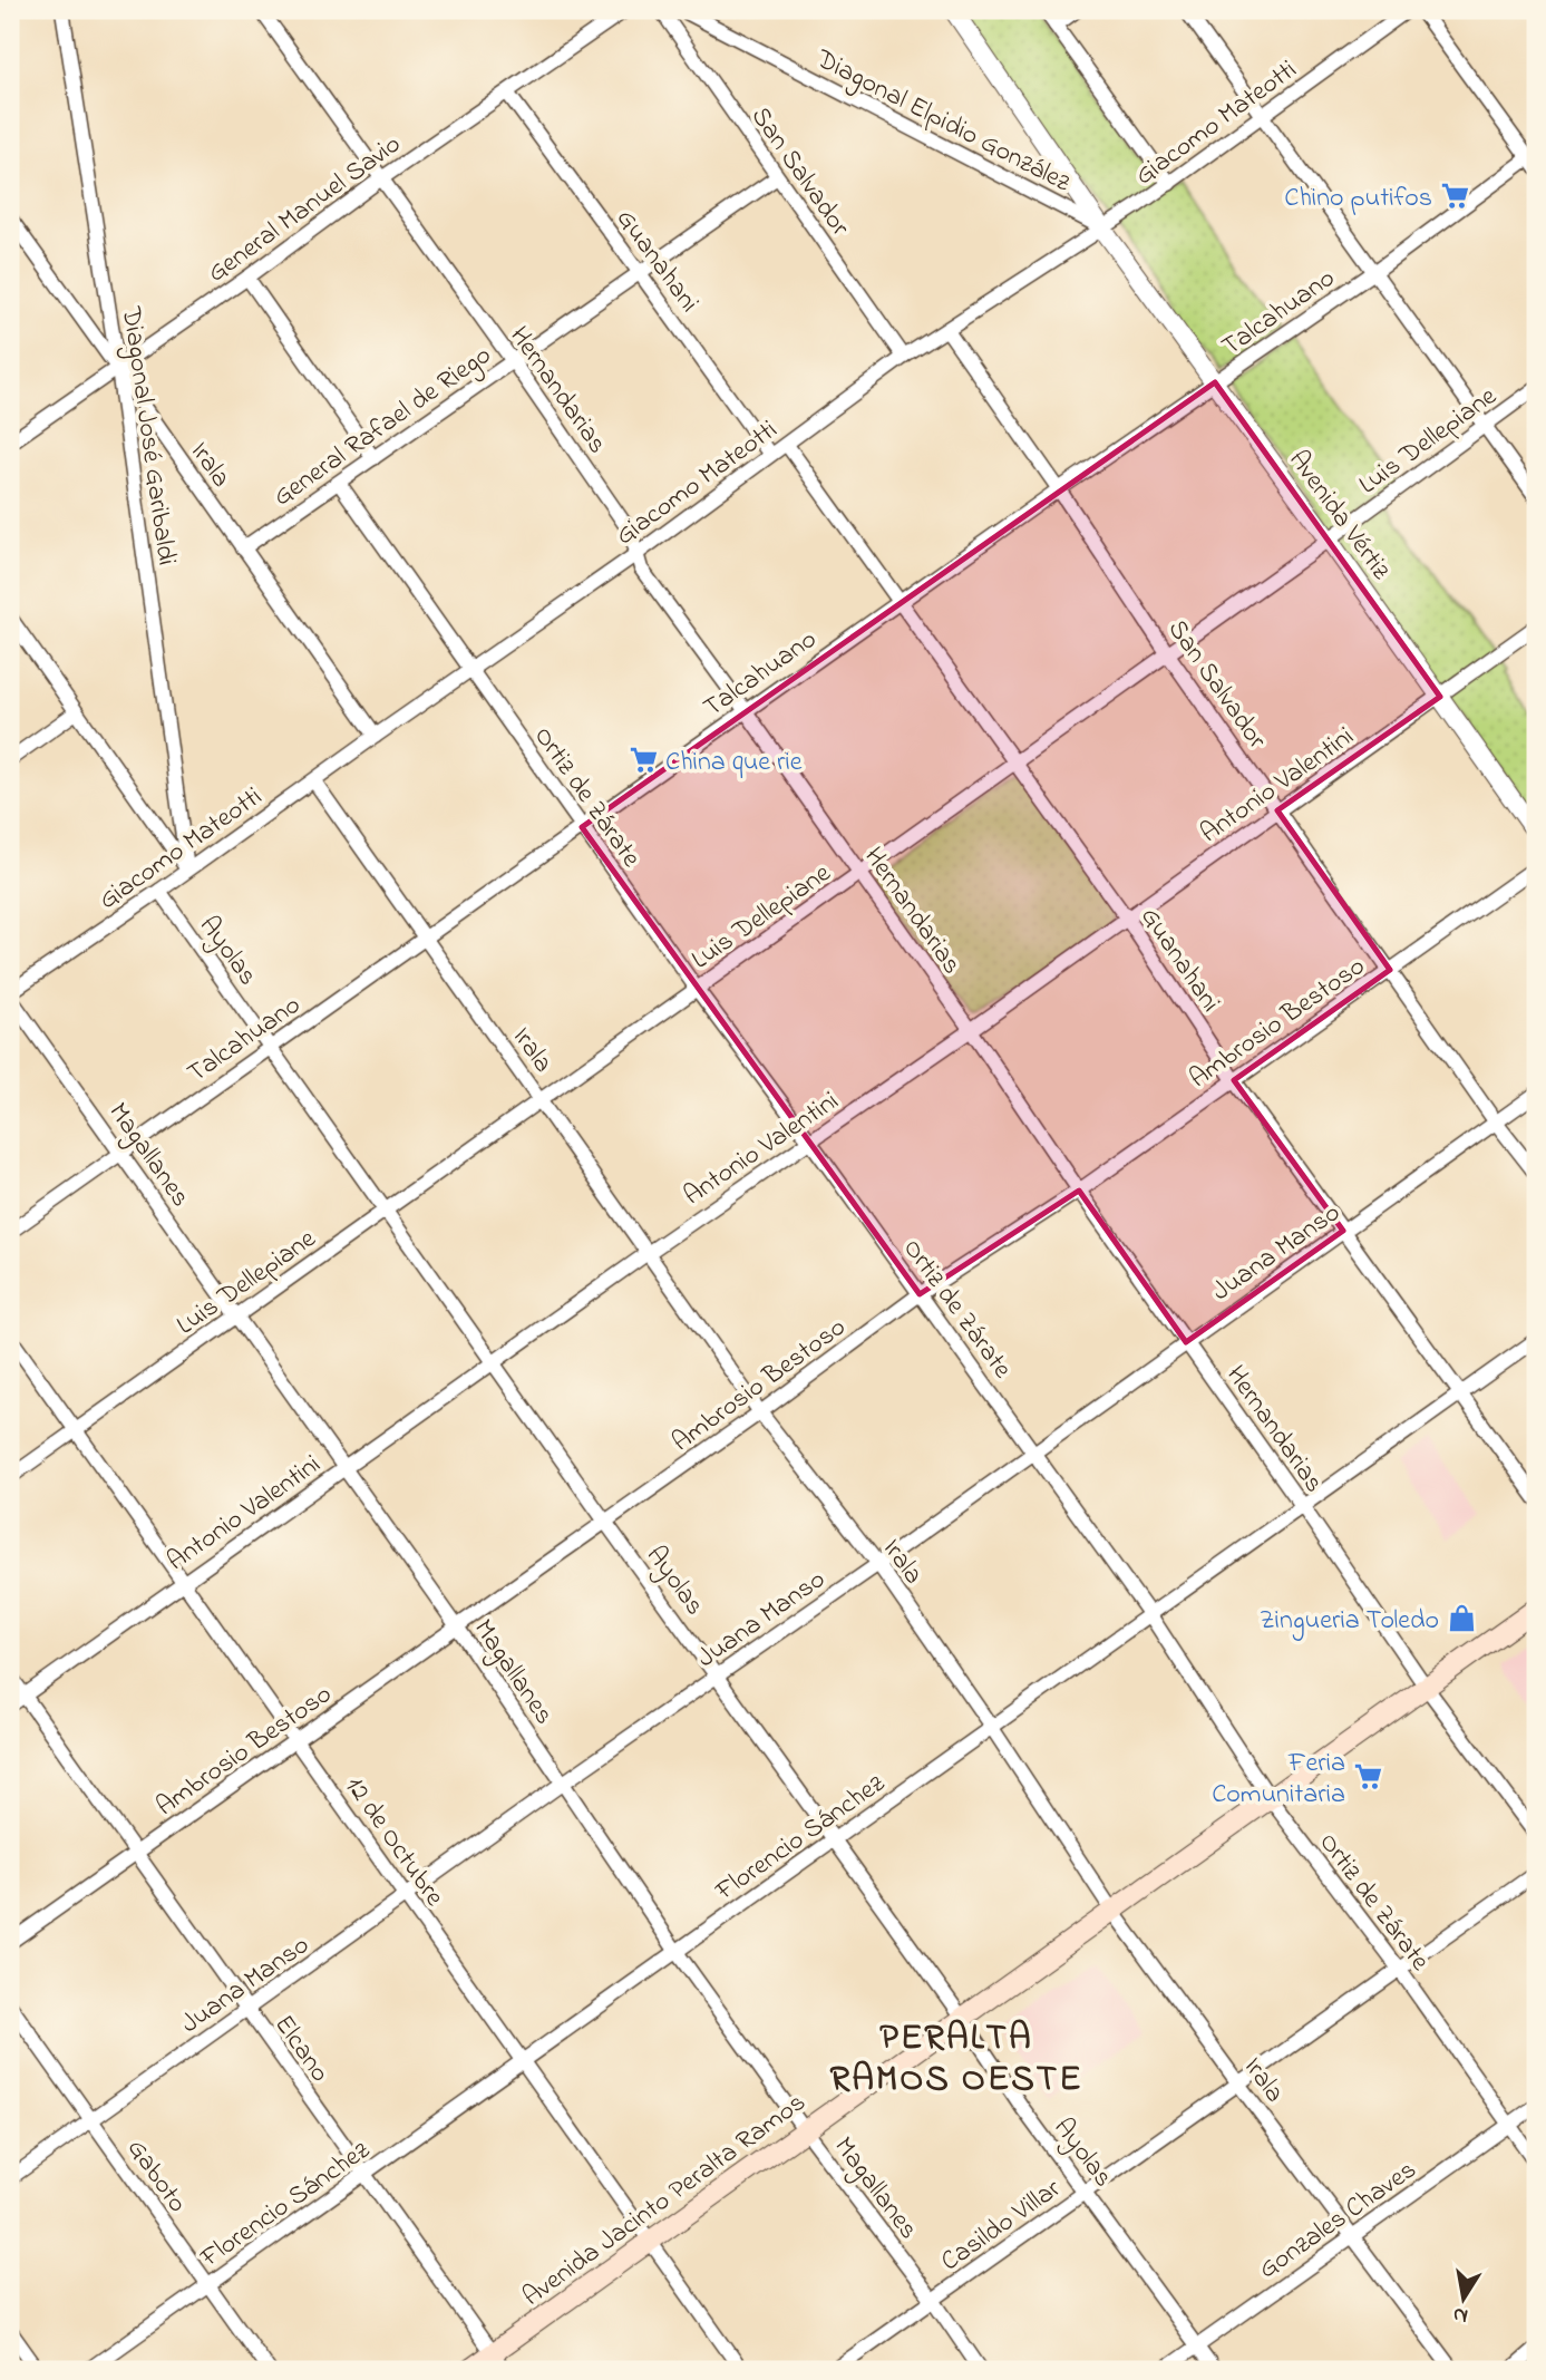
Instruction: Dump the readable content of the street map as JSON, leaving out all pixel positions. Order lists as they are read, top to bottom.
{
  "streets": {
    "main road": ["Avenida Jacinto Peralta Ramos"],
    "street": [
      "Diagonal Elpidio González",
      "Giacomo Mateotti",
      "San Salvador",
      "General Manuel Savio",
      "Guanahani",
      "Talcahuano",
      "Hernandarias",
      "General Rafael de Riego",
      "Diagonal José Garibaldi",
      "Luis Dellepiane",
      "Irala",
      "Avenida Vértiz",
      "Antonio Valentini",
      "Ortiz de Zárate",
      "Ayolas",
      "Ambrosio Bestoso",
      "Magallanes",
      "Juana Manso",
      "Florencio Sánchez",
      "12 de Octubre",
      "Elcano",
      "Gaboto",
      "Gonzales Chaves",
      "Casildo Villar"
    ]
  },
  "crossings": [
    ["Diagonal Elpidio González", "Giacomo Mateotti"],
    ["Diagonal Elpidio González", "Avenida Vértiz"],
    ["Giacomo Mateotti", "San Salvador"],
    ["Giacomo Mateotti", "Guanahani"],
    ["Giacomo Mateotti", "Hernandarias"],
    ["Giacomo Mateotti", "Diagonal José Garibaldi"],
    ["Giacomo Mateotti", "Irala"],
    ["Giacomo Mateotti", "Avenida Vértiz"],
    ["Giacomo Mateotti", "Ortiz de Zárate"],
    ["Giacomo Mateotti", "Ayolas"],
    ["Giacomo Mateotti", "Magallanes"],
    ["San Salvador", "Talcahuano"],
    ["San Salvador", "General Rafael de Riego"],
    ["San Salvador", "Luis Dellepiane"],
    ["San Salvador", "Antonio Valentini"],
    ["San Salvador", "Ambrosio Bestoso"],
    ["San Salvador", "Juana Manso"],
    ["General Manuel Savio", "Guanahani"],
    ["General Manuel Savio", "Hernandarias"],
    ["General Manuel Savio", "Diagonal José Garibaldi"],
    ["General Manuel Savio", "Irala"],
    ["Guanahani", "Talcahuano"],
    ["Guanahani", "General Rafael de Riego"],
    ["Guanahani", "Luis Dellepiane"],
    ["Guanahani", "Antonio Valentini"],
    ["Guanahani", "Ambrosio Bestoso"],
    ["Guanahani", "Juana Manso"],
    ["Guanahani", "Florencio Sánchez"],
    ["Talcahuano", "Hernandarias"],
    ["Talcahuano", "Irala"],
    ["Talcahuano", "Avenida Vértiz"],
    ["Talcahuano", "Ortiz de Zárate"],
    ["Talcahuano", "Ayolas"],
    ["Talcahuano", "Magallanes"],
    ["Hernandarias", "General Rafael de Riego"],
    ["Hernandarias", "Luis Dellepiane"],
    ["Hernandarias", "Antonio Valentini"],
    ["Hernandarias", "Ambrosio Bestoso"],
    ["Hernandarias", "Juana Manso"],
    ["Hernandarias", "Florencio Sánchez"],
    ["Hernandarias", "Avenida Jacinto Peralta Ramos"],
    ["General Rafael de Riego", "Irala"],
    ["General Rafael de Riego", "Ortiz de Zárate"],
    ["Diagonal José Garibaldi", "Irala"],
    ["Luis Dellepiane", "Irala"],
    ["Luis Dellepiane", "Avenida Vértiz"],
    ["Luis Dellepiane", "Ortiz de Zárate"],
    ["Luis Dellepiane", "Ayolas"],
    ["Luis Dellepiane", "Magallanes"],
    ["Luis Dellepiane", "12 de Octubre"],
    ["Irala", "Antonio Valentini"],
    ["Irala", "Ambrosio Bestoso"],
    ["Irala", "Juana Manso"],
    ["Irala", "Florencio Sánchez"],
    ["Irala", "Avenida Jacinto Peralta Ramos"],
    ["Irala", "Gonzales Chaves"],
    ["Irala", "Casildo Villar"],
    ["Avenida Vértiz", "Antonio Valentini"],
    ["Antonio Valentini", "Ortiz de Zárate"],
    ["Antonio Valentini", "Ayolas"],
    ["Antonio Valentini", "Magallanes"],
    ["Antonio Valentini", "12 de Octubre"],
    ["Antonio Valentini", "Elcano"],
    ["Ortiz de Zárate", "Ambrosio Bestoso"],
    ["Ortiz de Zárate", "Juana Manso"],
    ["Ortiz de Zárate", "Florencio Sánchez"],
    ["Ortiz de Zárate", "Avenida Jacinto Peralta Ramos"],
    ["Ortiz de Zárate", "Gonzales Chaves"],
    ["Ortiz de Zárate", "Casildo Villar"],
    ["Ayolas", "Ambrosio Bestoso"],
    ["Ayolas", "Juana Manso"],
    ["Ayolas", "Florencio Sánchez"],
    ["Ayolas", "Avenida Jacinto Peralta Ramos"],
    ["Ayolas", "Gonzales Chaves"],
    ["Ayolas", "Casildo Villar"],
    ["Ambrosio Bestoso", "Magallanes"],
    ["Ambrosio Bestoso", "12 de Octubre"],
    ["Ambrosio Bestoso", "Elcano"],
    ["Magallanes", "Juana Manso"],
    ["Magallanes", "Florencio Sánchez"],
    ["Magallanes", "Avenida Jacinto Peralta Ramos"],
    ["Magallanes", "Casildo Villar"],
    ["Juana Manso", "12 de Octubre"],
    ["Juana Manso", "Elcano"],
    ["Juana Manso", "Gaboto"],
    ["Florencio Sánchez", "12 de Octubre"],
    ["Florencio Sánchez", "Elcano"],
    ["Florencio Sánchez", "Gaboto"],
    ["12 de Octubre", "Avenida Jacinto Peralta Ramos"],
    ["Elcano", "Avenida Jacinto Peralta Ramos"]
  ],
  "districts": ["PERALTA RAMOS OESTE"],
  "places": {
    "supermarket": ["Chino putifos", "China que rie", "Feria Comunitaria"],
    "shop": ["Zingueria Toledo"]
  },
  "north": "bottom"
}
